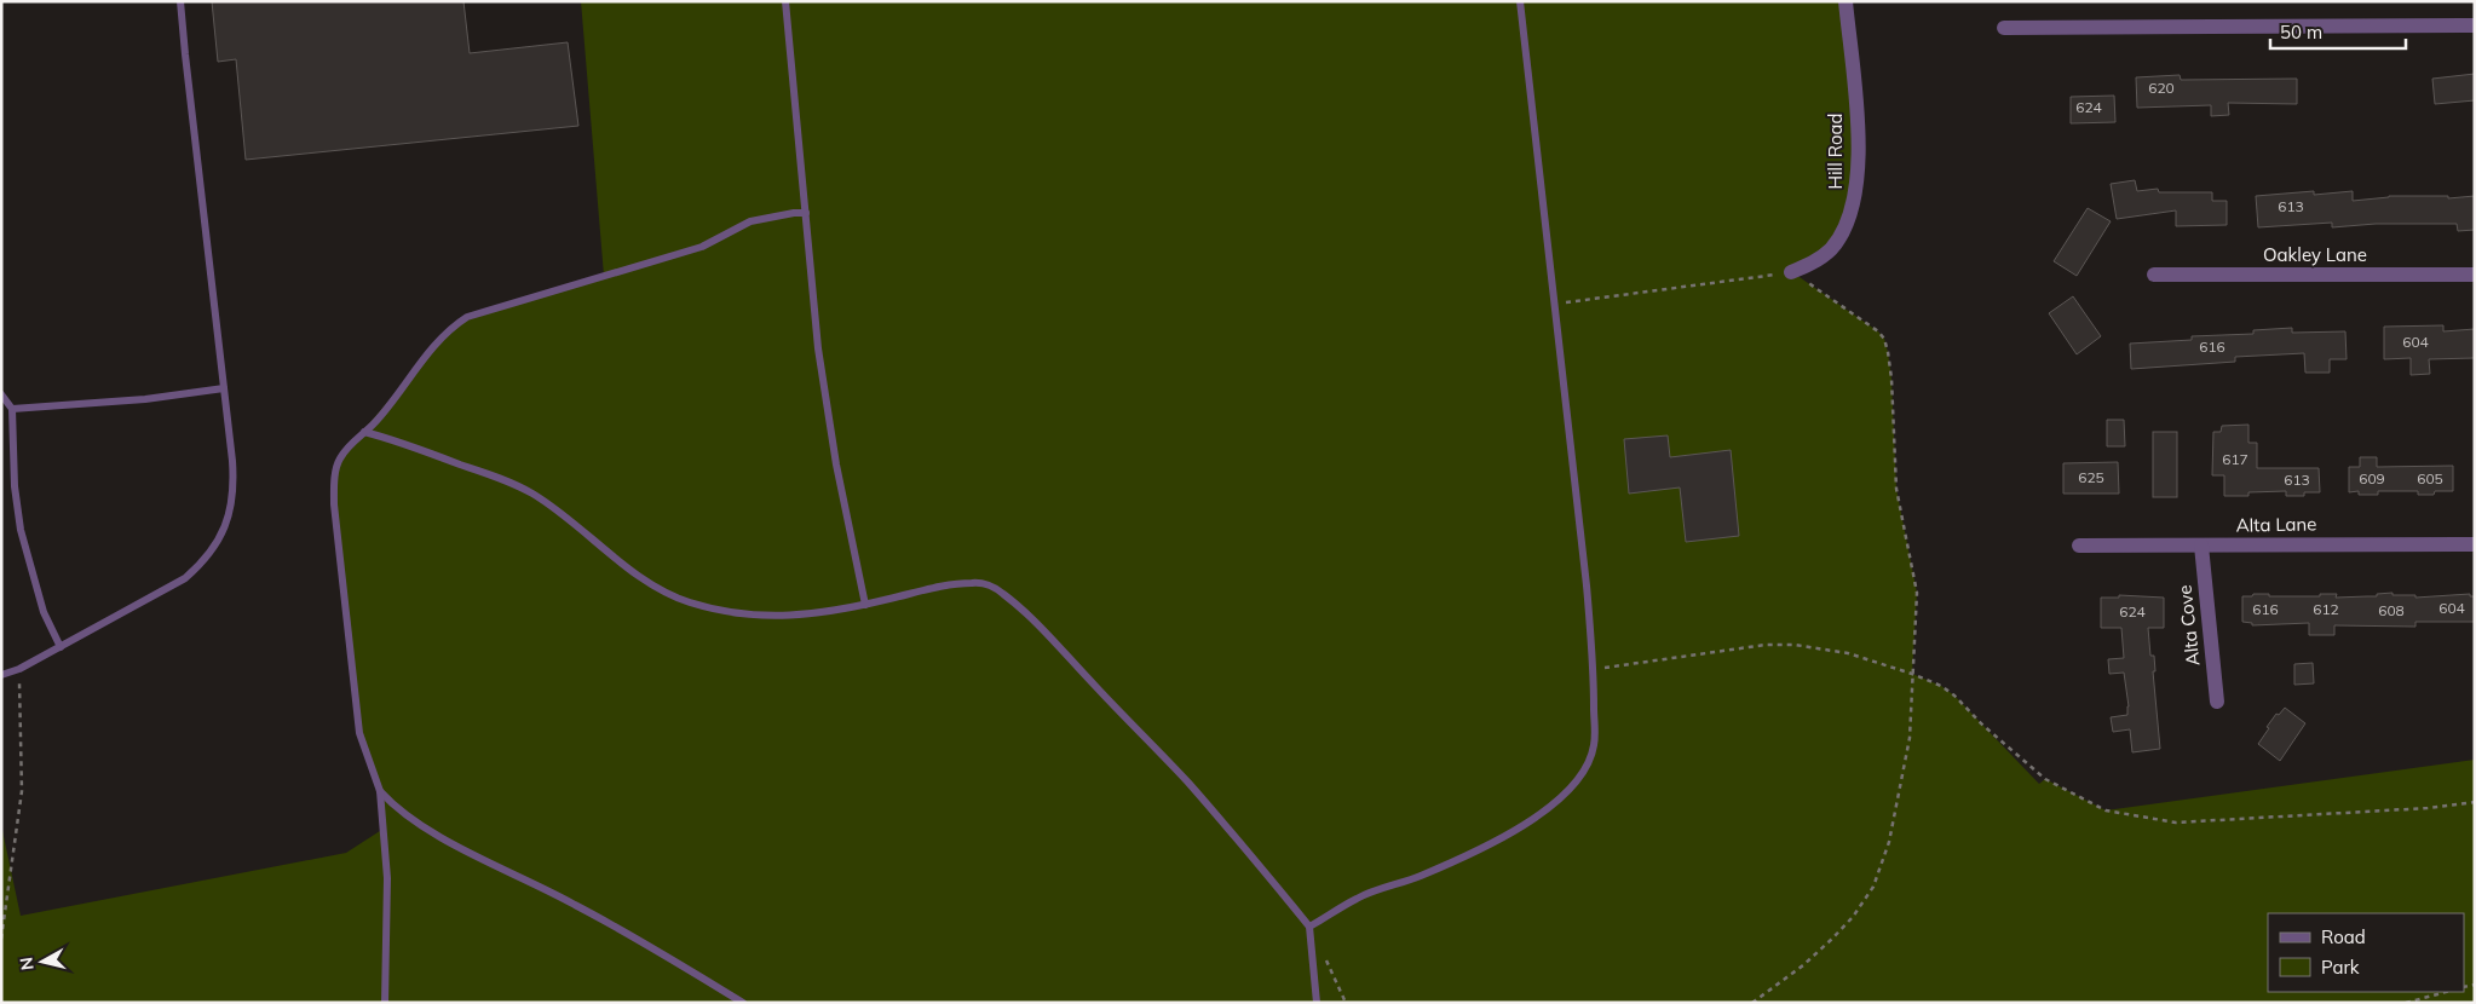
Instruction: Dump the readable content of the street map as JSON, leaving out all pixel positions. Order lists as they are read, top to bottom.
{
  "streets": {
    "street": [
      "Hill Road",
      "Oakley Lane",
      "Alta Lane",
      "Alta Cove"
    ]
  },
  "crossings": [
    ["Alta Lane", "Alta Cove"]
  ],
  "house_numbers": [
    "620",
    "624",
    "613",
    "604",
    "616",
    "617",
    "625",
    "609",
    "605",
    "613",
    "604",
    "616",
    "612",
    "608",
    "624"
  ],
  "legend": ["Road", "Park"],
  "scale_bar": "50 m",
  "north": "left"
}
